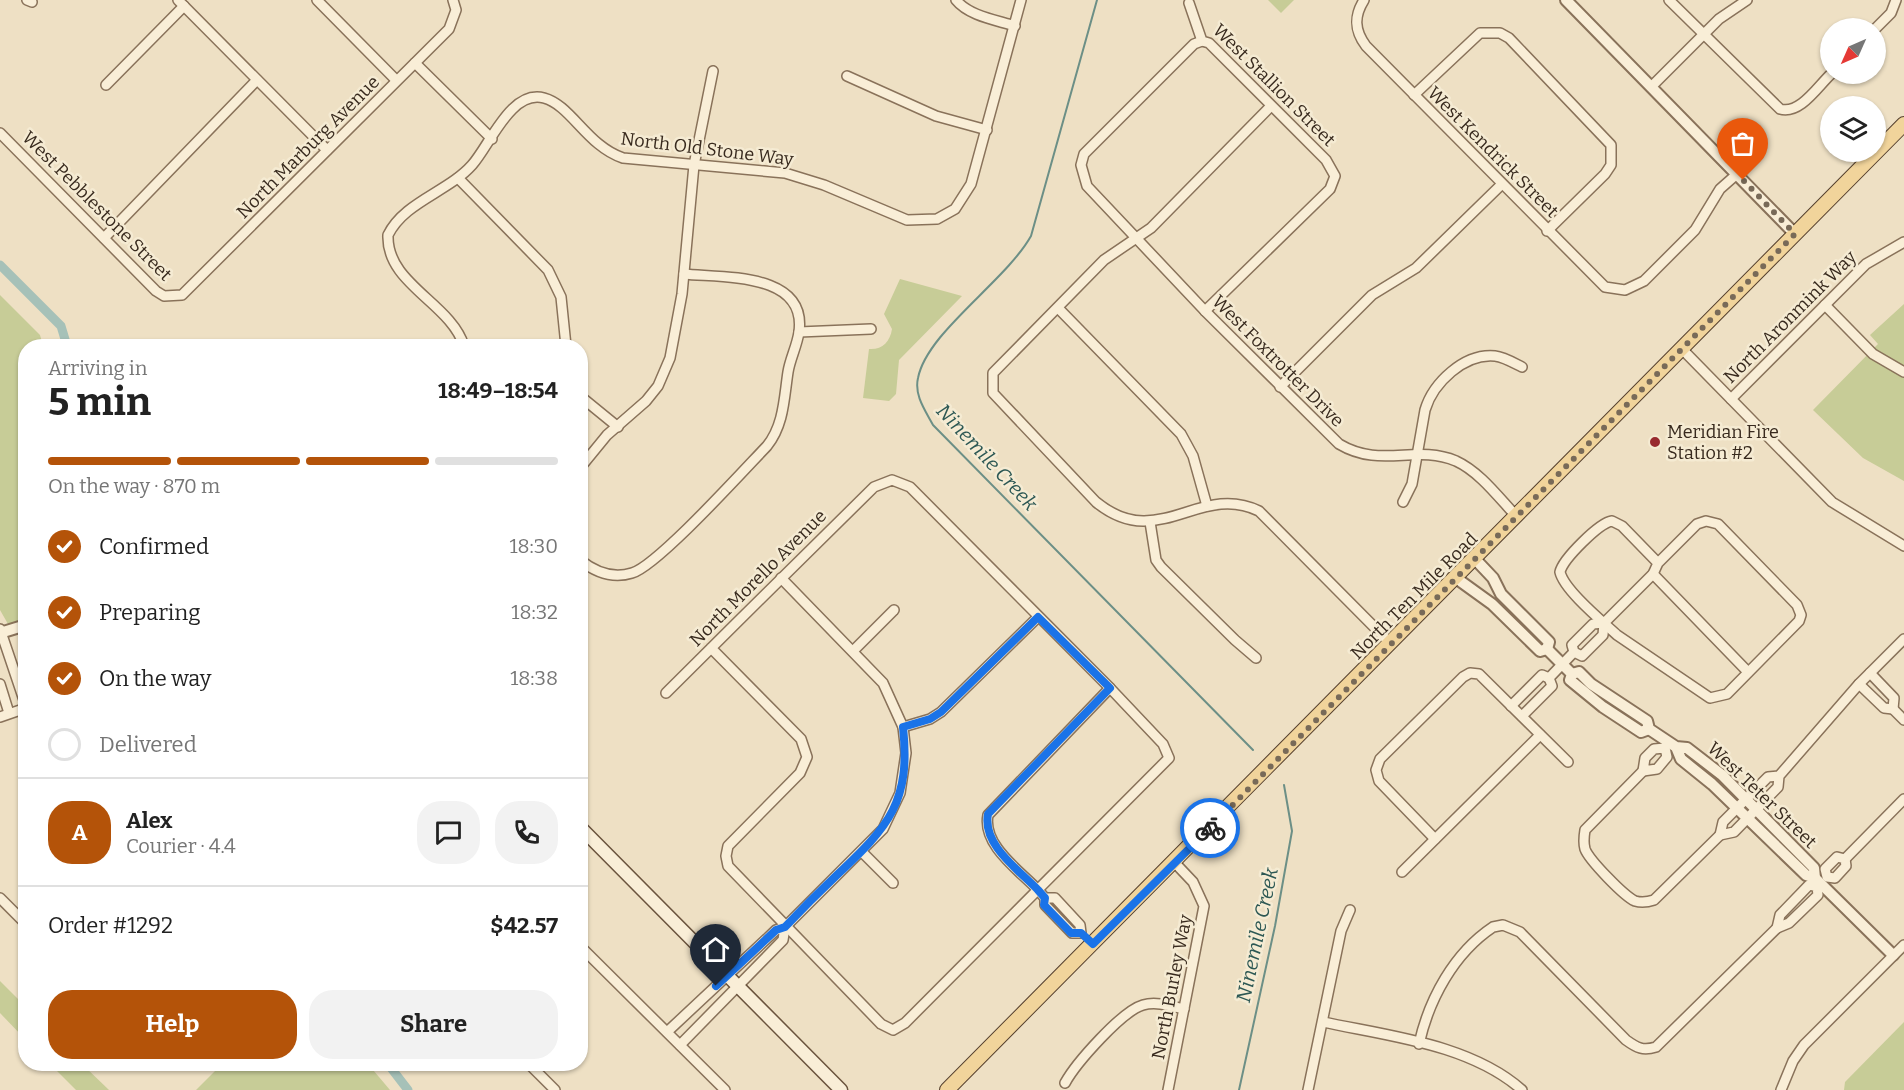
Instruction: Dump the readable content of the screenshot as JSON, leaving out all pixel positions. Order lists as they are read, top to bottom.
{
  "streets": {
    "main road": ["North Ten Mile Road"],
    "street": [
      "West Stallion Street",
      "North Marburg Avenue",
      "North Old Stone Way",
      "West Kendrick Street",
      "West Pebblestone Street",
      "North Aronmink Way",
      "West Foxtrotter Drive",
      "North Morello Avenue",
      "West Teter Street",
      "North Burley Way"
    ]
  },
  "crossings": [
    ["West Stallion Street", "West Foxtrotter Drive"],
    ["North Marburg Avenue", "West Pebblestone Street"],
    ["West Foxtrotter Drive", "North Ten Mile Road"],
    ["North Ten Mile Road", "West Teter Street"],
    ["North Ten Mile Road", "North Burley Way"]
  ],
  "water": ["Ninemile Creek"],
  "places": ["Meridian Fire Station #2"],
  "north": "bottom left",
  "page": {
    "heading": ["5 min", "Arriving in", "18:49–18:54"],
    "panel": [
      "Alex",
      "Courier · 4.4",
      "Order #1292",
      "$42.57"
    ],
    "bar": "On the way · 870 m",
    "list": [
      ["Confirmed", "18:30"],
      ["Preparing", "18:32"],
      ["On the way", "18:38"],
      "Delivered"
    ],
    "round": "A",
    "buttons": ["Help", "Share"]
  }
}
